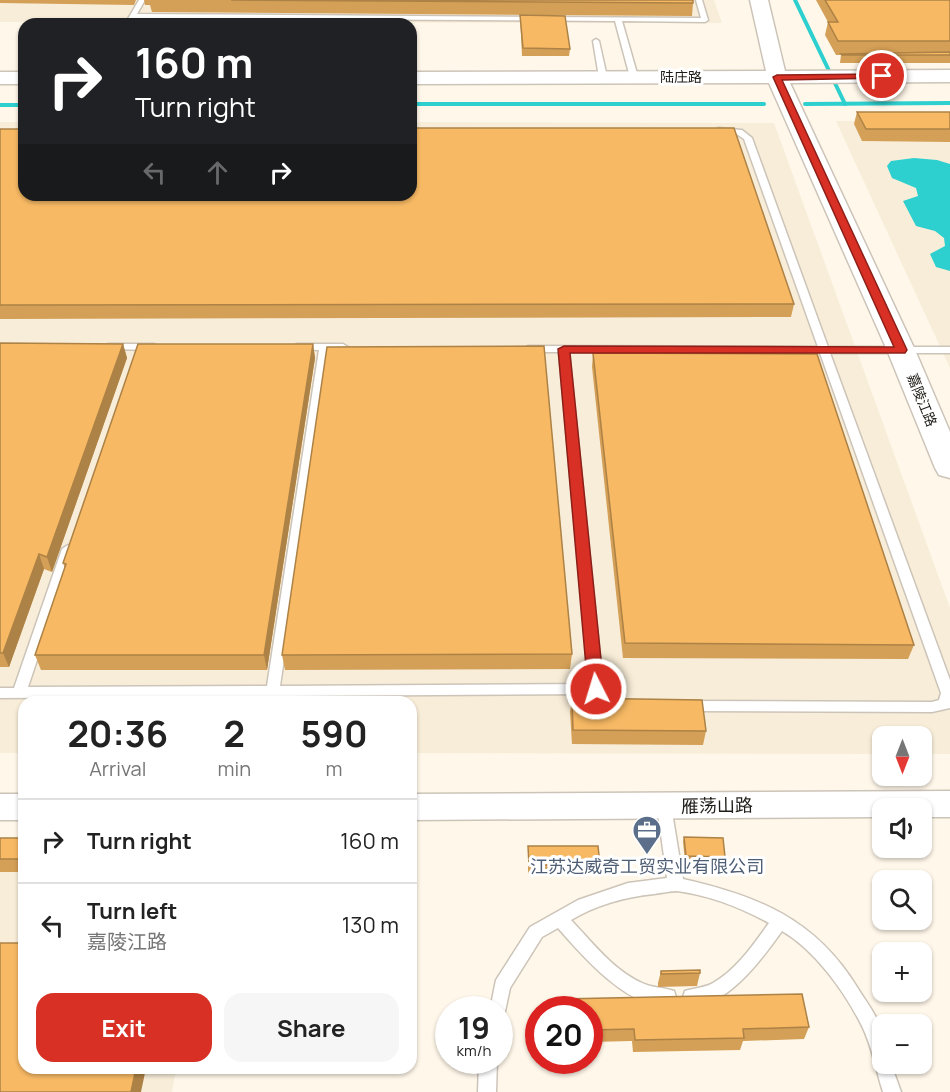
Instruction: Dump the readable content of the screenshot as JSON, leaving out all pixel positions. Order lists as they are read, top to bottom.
{
  "streets": {
    "street": ["陆庄路", "嘉陵江路", "雁荡山路"]
  },
  "crossings": [
    ["陆庄路", "嘉陵江路"]
  ],
  "places": {
    "office": ["江苏达威奇工贸实业有限公司"]
  },
  "north": "bottom",
  "page": {
    "turn": ["160 m", "Turn right"],
    "eta": [
      "20:36",
      "Arrival",
      "2",
      "min",
      "590",
      "m"
    ],
    "map_buttons": ["+", "−"],
    "list": [
      {
        "name": "Turn right",
        "value": "160 m"
      },
      {
        "name": "Turn left",
        "note": "嘉陵江路",
        "value": "130 m"
      }
    ],
    "buttons": ["Exit", "Share"],
    "speed": "19 km/h",
    "limit": "20"
  }
}
